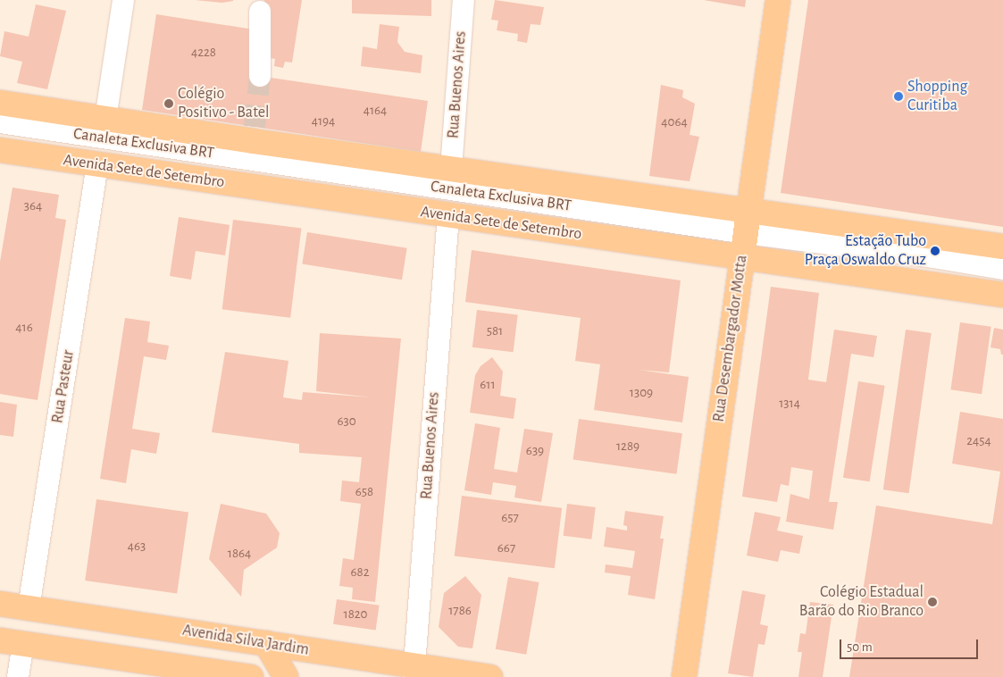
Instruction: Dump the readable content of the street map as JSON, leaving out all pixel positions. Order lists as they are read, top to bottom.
{
  "streets": {
    "main road": ["Avenida Sete de Setembro", "Rua Desembargador Motta", "Avenida Silva Jardim"],
    "street": ["Rua Buenos Aires", "Canaleta Exclusiva BRT", "Rua Pasteur"]
  },
  "crossings": [
    ["Rua Buenos Aires", "Avenida Sete de Setembro"],
    ["Rua Buenos Aires", "Avenida Silva Jardim"],
    ["Canaleta Exclusiva BRT", "Rua Desembargador Motta"],
    ["Avenida Sete de Setembro", "Rua Desembargador Motta"],
    ["Avenida Sete de Setembro", "Rua Pasteur"],
    ["Rua Pasteur", "Avenida Silva Jardim"]
  ],
  "places": [
    "Shopping Curitiba",
    "Colégio Positivo - Batel",
    "Estação Tubo Praça Oswaldo Cruz",
    "Colégio Estadual Barão do Rio Branco"
  ],
  "house_numbers": [
    "4228",
    "4164",
    "4194",
    "4064",
    "364",
    "416",
    "581",
    "611",
    "1309",
    "1314",
    "630",
    "2454",
    "1289",
    "639",
    "658",
    "657",
    "463",
    "667",
    "1864",
    "682",
    "1786",
    "1820"
  ],
  "scale_bar": "50 m"
}
